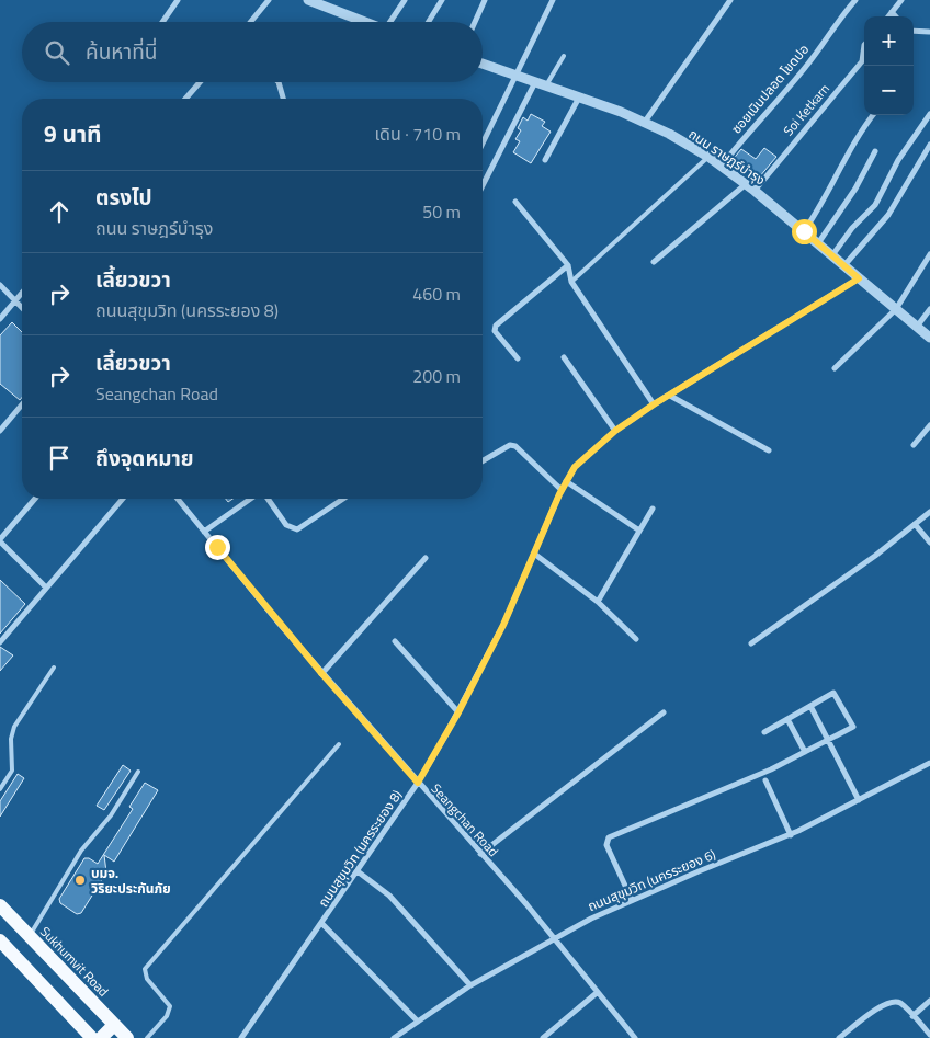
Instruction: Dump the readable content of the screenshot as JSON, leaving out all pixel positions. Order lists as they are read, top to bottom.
{
  "streets": {
    "main road": ["Sukhumvit Road"],
    "street": [
      "ซอยเนินปลอด โขดปอ",
      "Soi Ketkarn",
      "ถนน ราษฎร์บำรุง",
      "Seangchan Road",
      "ถนนสุขุมวิท (นครระยอง 8)",
      "ถนนสุขุมวิท (นครระยอง 6)"
    ]
  },
  "crossings": [
    ["ซอยเนินปลอด โขดปอ", "ถนน ราษฎร์บำรุง"],
    ["Soi Ketkarn", "ถนน ราษฎร์บำรุง"],
    ["ถนน ราษฎร์บำรุง", "ถนนสุขุมวิท (นครระยอง 8)"],
    ["Seangchan Road", "ถนนสุขุมวิท (นครระยอง 8)"],
    ["Seangchan Road", "ถนนสุขุมวิท (นครระยอง 6)"]
  ],
  "places": ["บมจ. วิริยะประกันภัย"],
  "page": {
    "map_buttons": ["+", "−"],
    "search": "ค้นหาที่นี่",
    "heading": ["9 นาที", "เดิน · 710 m"],
    "list": [
      ["ตรงไป", "ถนน ราษฎร์บำรุง", "50 m"],
      ["เลี้ยวขวา", "ถนนสุขุมวิท (นครระยอง 8)", "460 m"],
      ["เลี้ยวขวา", "Seangchan Road", "200 m"],
      "ถึงจุดหมาย"
    ]
  }
}
